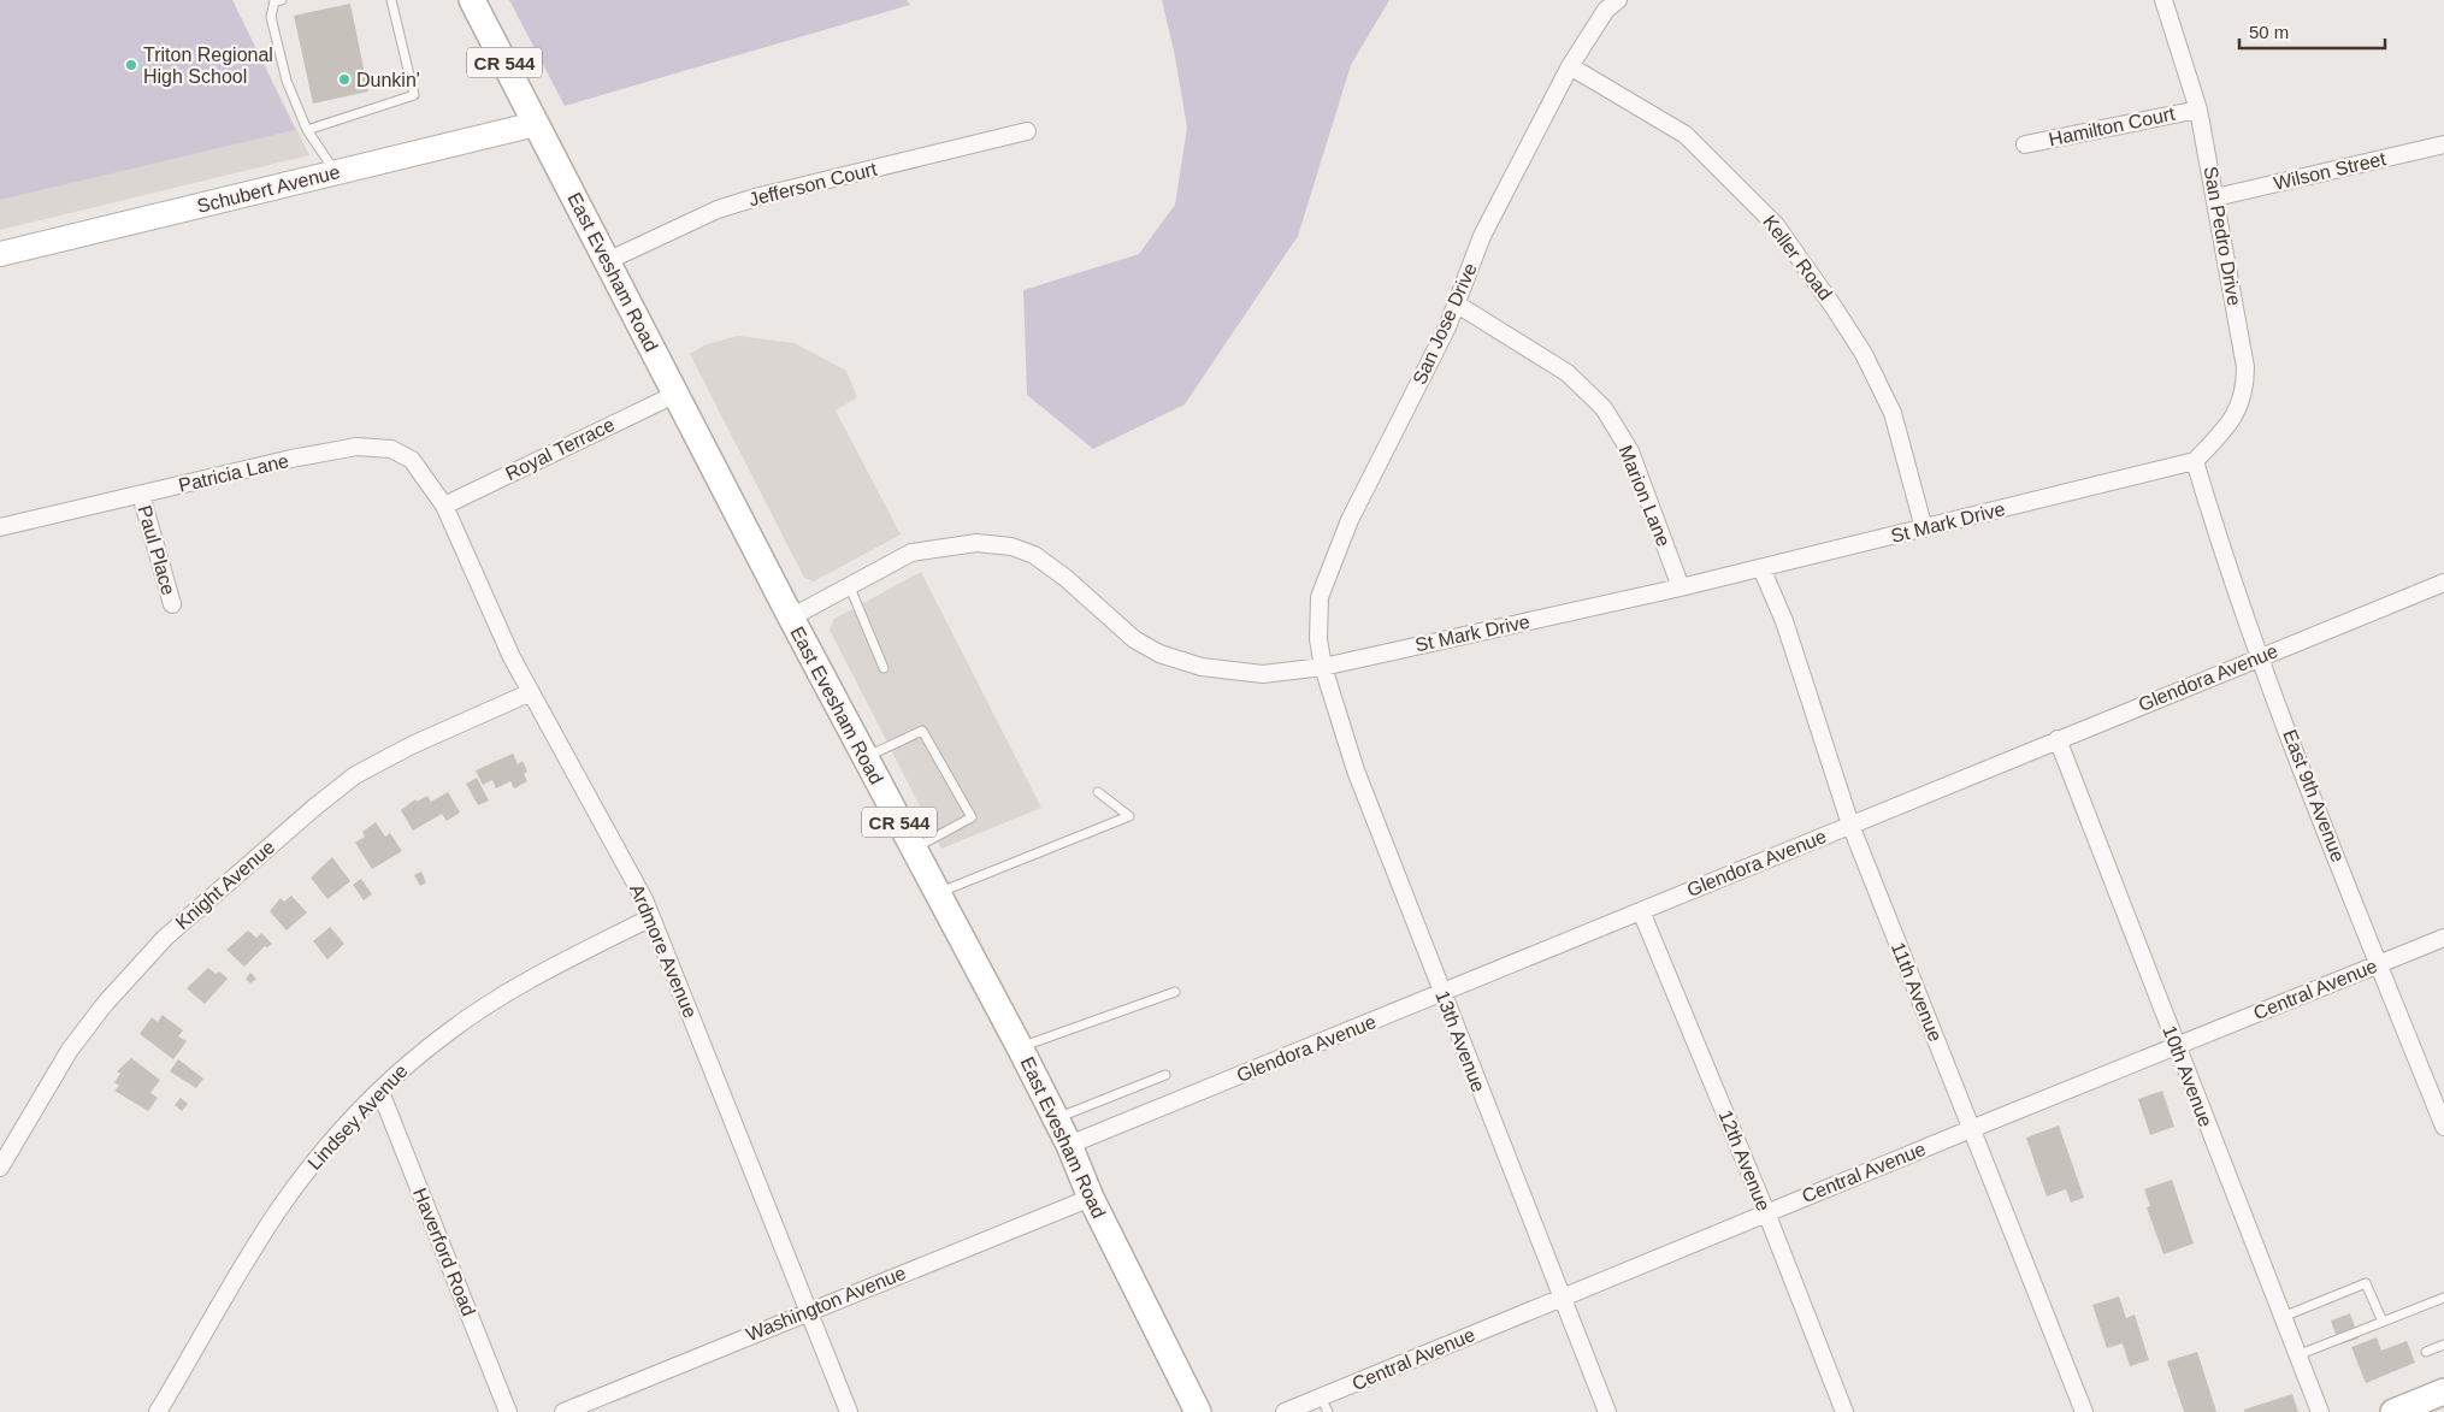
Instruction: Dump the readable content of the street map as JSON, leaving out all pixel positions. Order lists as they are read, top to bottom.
{
  "streets": {
    "main road": ["CR 544", "East Evesham Road"],
    "street": [
      "Hamilton Court",
      "Wilson Street",
      "Jefferson Court",
      "Schubert Avenue",
      "San Pedro Drive",
      "Keller Road",
      "San Jose Drive",
      "Royal Terrace",
      "Patricia Lane",
      "Marion Lane",
      "St Mark Drive",
      "Paul Place",
      "Glendora Avenue",
      "East 9th Avenue",
      "Knight Avenue",
      "Ardmore Avenue",
      "Central Avenue",
      "11th Avenue",
      "13th Avenue",
      "10th Avenue",
      "Lindsey Avenue",
      "12th Avenue",
      "Haverford Road",
      "Washington Avenue"
    ]
  },
  "crossings": [
    ["Hamilton Court", "San Pedro Drive"],
    ["Wilson Street", "San Pedro Drive"],
    ["Jefferson Court", "East Evesham Road"],
    ["Schubert Avenue", "East Evesham Road"],
    ["San Pedro Drive", "St Mark Drive"],
    ["San Pedro Drive", "East 9th Avenue"],
    ["Keller Road", "San Jose Drive"],
    ["Keller Road", "St Mark Drive"],
    ["East Evesham Road", "Royal Terrace"],
    ["East Evesham Road", "St Mark Drive"],
    ["East Evesham Road", "Glendora Avenue"],
    ["East Evesham Road", "Washington Avenue"],
    ["San Jose Drive", "Marion Lane"],
    ["San Jose Drive", "St Mark Drive"],
    ["San Jose Drive", "13th Avenue"],
    ["Royal Terrace", "Patricia Lane"],
    ["Royal Terrace", "Ardmore Avenue"],
    ["Patricia Lane", "Paul Place"],
    ["Patricia Lane", "Ardmore Avenue"],
    ["Marion Lane", "St Mark Drive"],
    ["St Mark Drive", "East 9th Avenue"],
    ["St Mark Drive", "11th Avenue"],
    ["St Mark Drive", "13th Avenue"],
    ["Glendora Avenue", "East 9th Avenue"],
    ["Glendora Avenue", "11th Avenue"],
    ["Glendora Avenue", "13th Avenue"],
    ["Glendora Avenue", "10th Avenue"],
    ["Glendora Avenue", "12th Avenue"],
    ["East 9th Avenue", "Central Avenue"],
    ["Knight Avenue", "Ardmore Avenue"],
    ["Ardmore Avenue", "Lindsey Avenue"],
    ["Ardmore Avenue", "Washington Avenue"],
    ["Central Avenue", "11th Avenue"],
    ["Central Avenue", "13th Avenue"],
    ["Central Avenue", "10th Avenue"],
    ["Central Avenue", "12th Avenue"],
    ["Lindsey Avenue", "Haverford Road"]
  ],
  "places": ["Triton Regional High School", "Dunkin'"],
  "scale_bar": "50 m"
}
